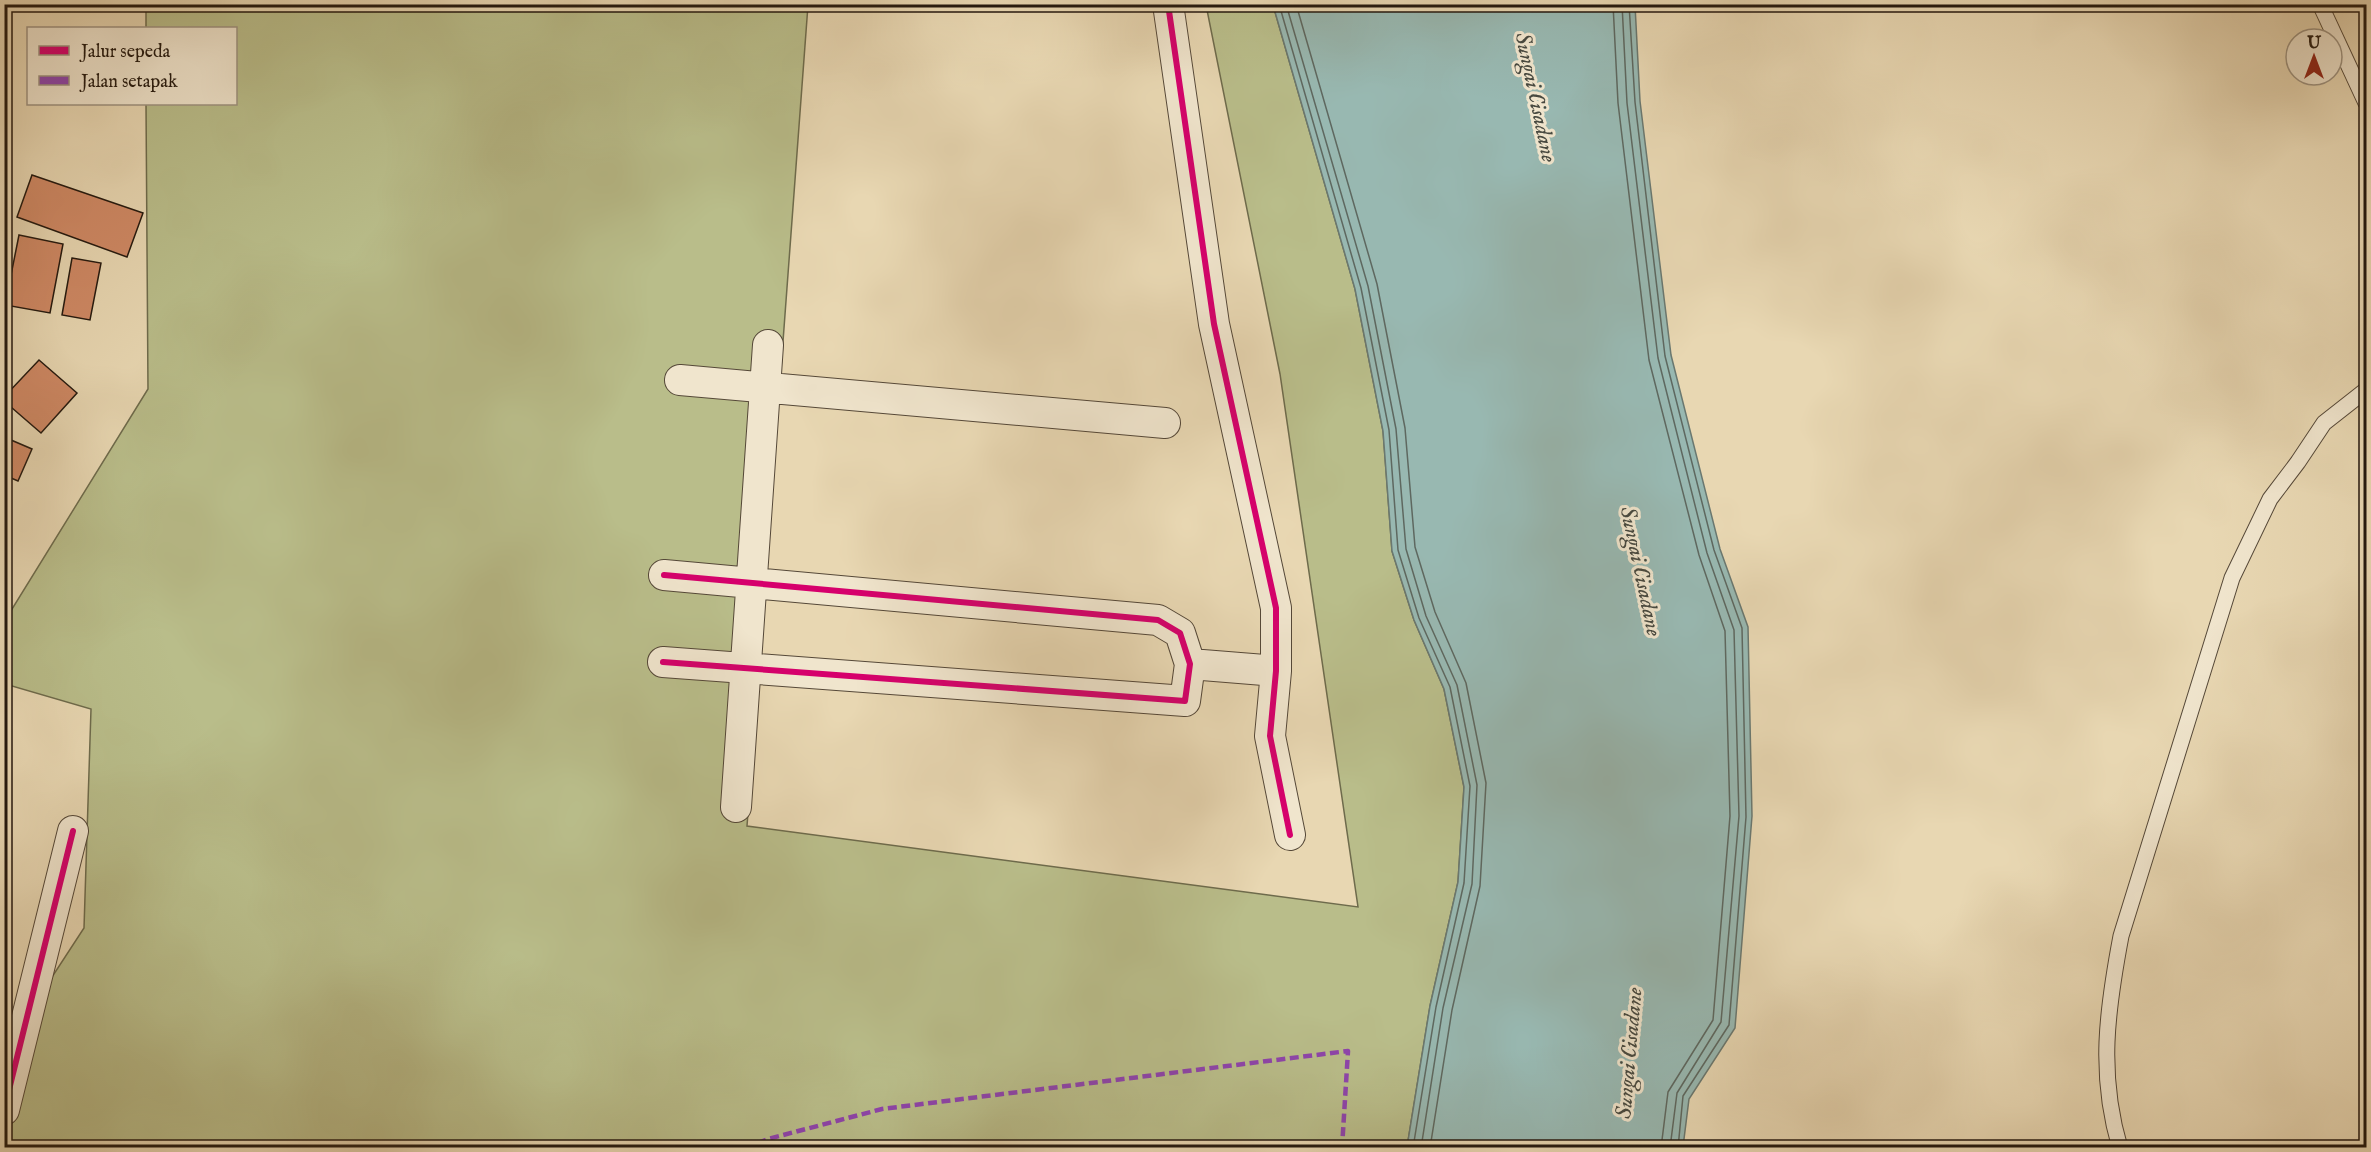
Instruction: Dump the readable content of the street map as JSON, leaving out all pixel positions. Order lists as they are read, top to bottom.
{
  "water": ["Sungai Cisadane"],
  "legend": ["Jalur sepeda", "Jalan setapak"],
  "north": "top"
}
